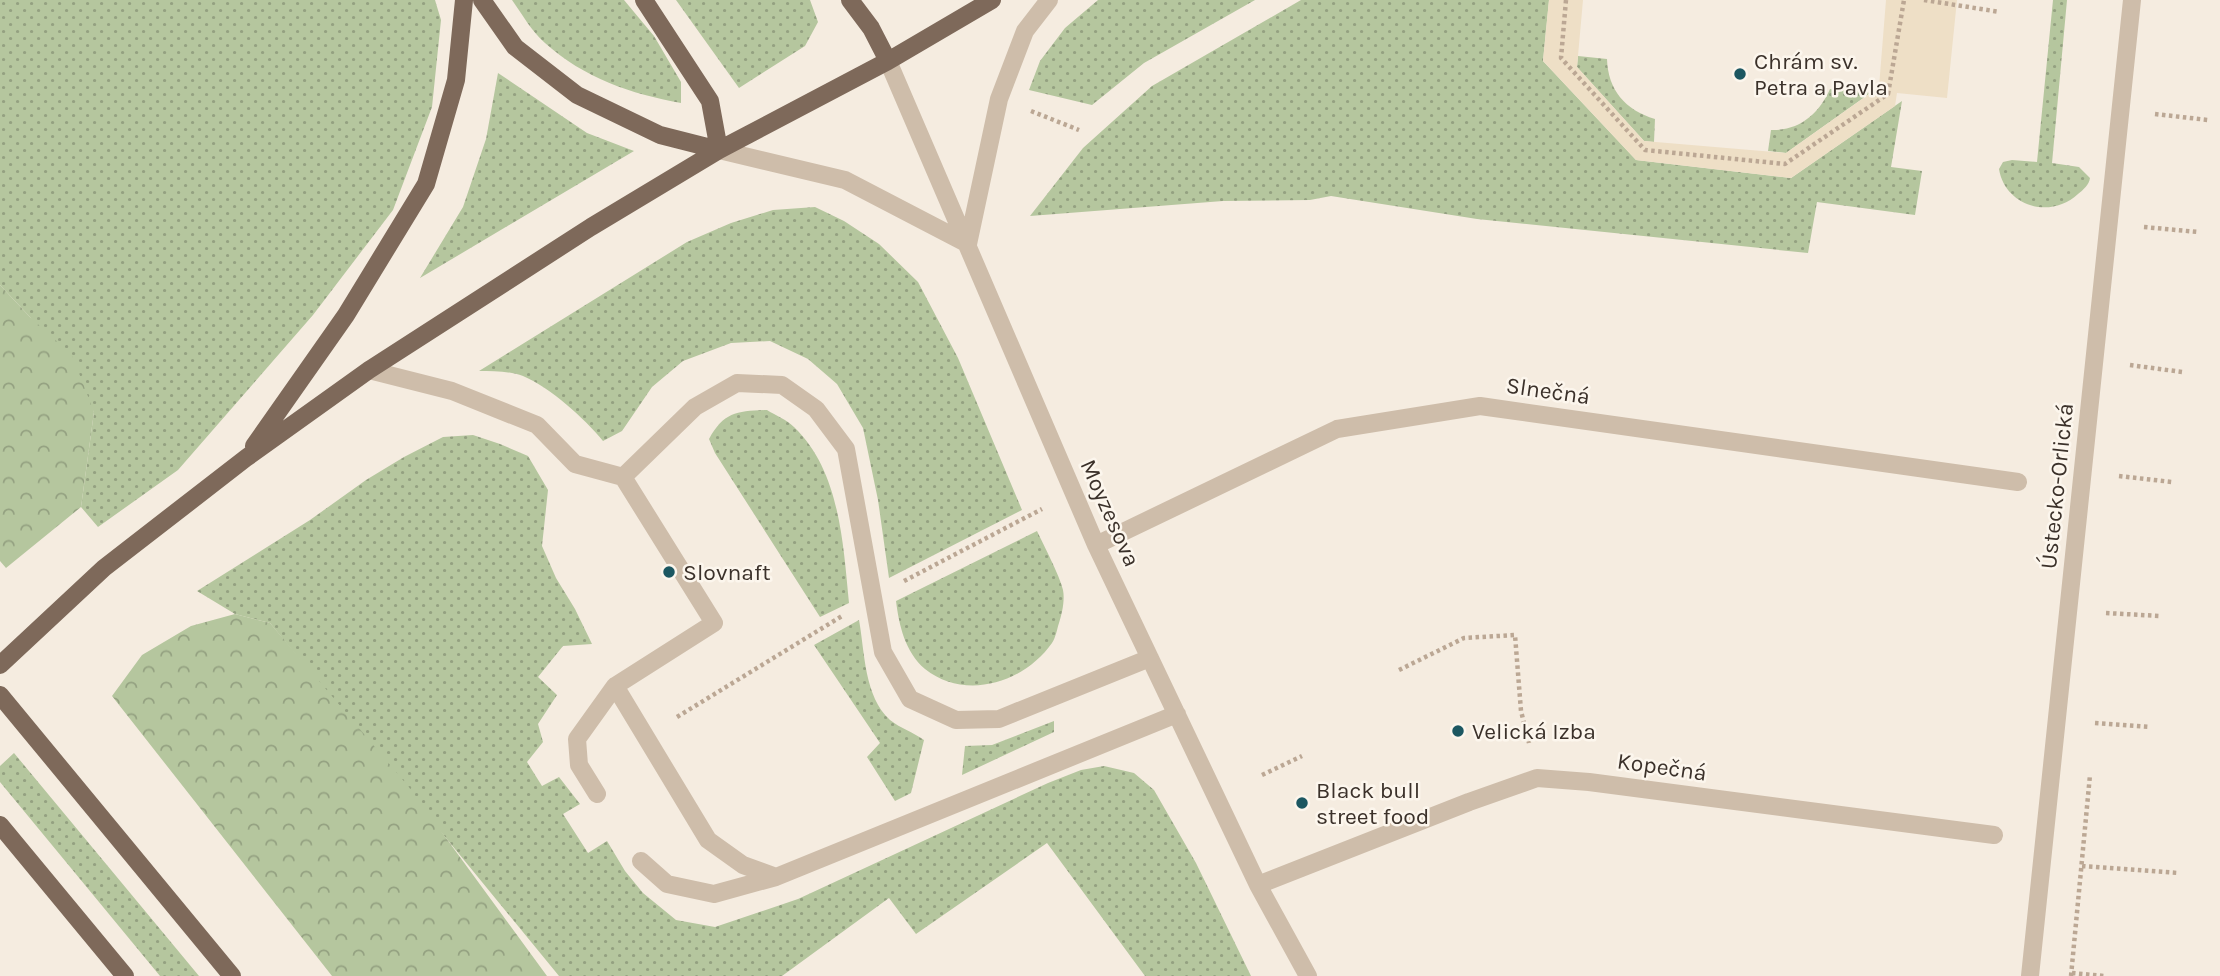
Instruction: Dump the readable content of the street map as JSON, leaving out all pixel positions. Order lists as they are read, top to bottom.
{
  "streets": {
    "street": [
      "Slnečná",
      "Ústecko-Orlická",
      "Moyzesova",
      "Kopečná"
    ]
  },
  "crossings": [
    ["Slnečná", "Moyzesova"],
    ["Moyzesova", "Kopečná"]
  ],
  "places": [
    "Chrám sv. Petra a Pavla",
    "Slovnaft",
    "Velická Izba",
    "Black bull street food"
  ]
}
